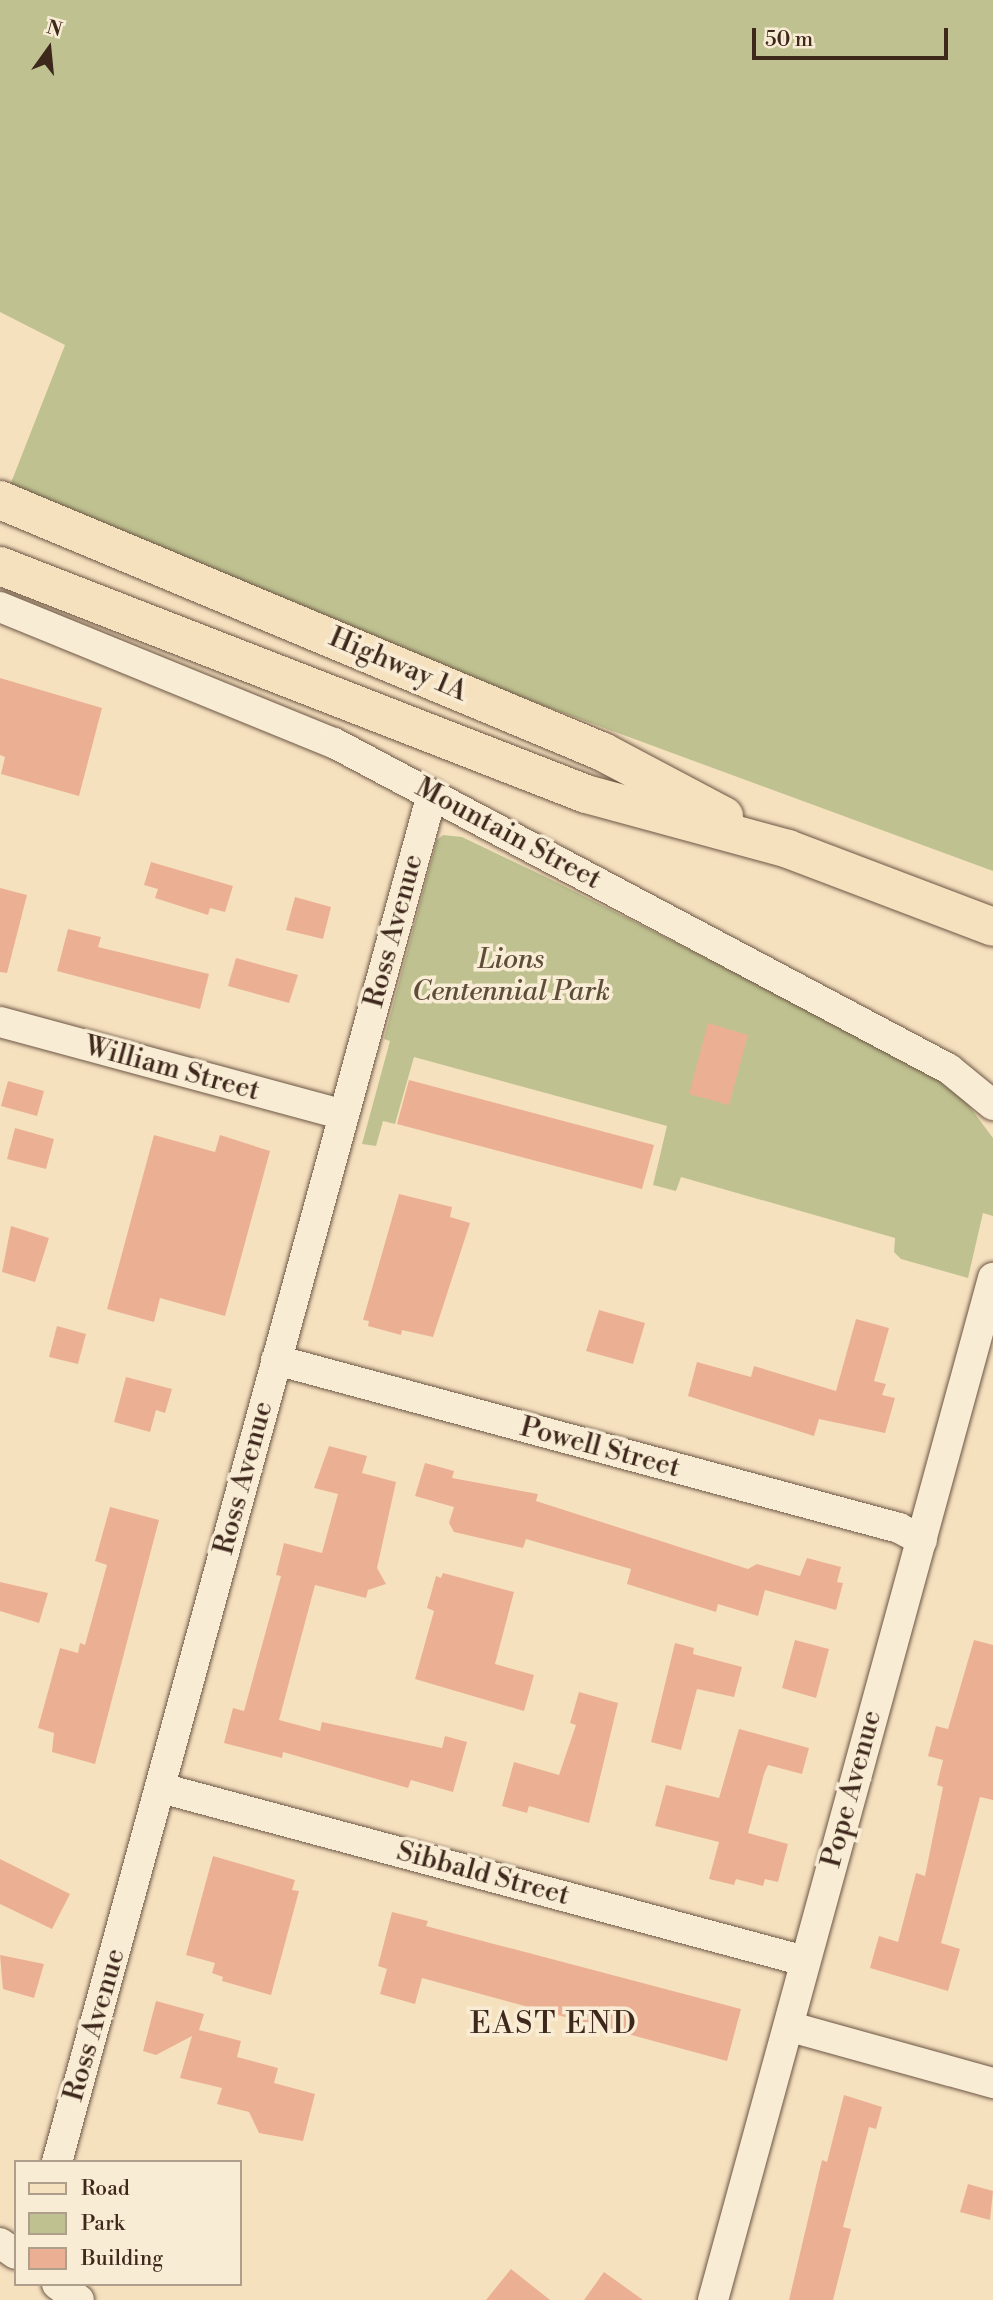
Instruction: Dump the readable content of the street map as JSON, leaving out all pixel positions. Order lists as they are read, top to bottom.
{
  "streets": {
    "main road": ["Highway 1A"],
    "street": [
      "Mountain Street",
      "Ross Avenue",
      "William Street",
      "Powell Street",
      "Pope Avenue",
      "Sibbald Street"
    ]
  },
  "crossings": [
    ["Mountain Street", "Ross Avenue"],
    ["Ross Avenue", "William Street"],
    ["Ross Avenue", "Powell Street"],
    ["Ross Avenue", "Sibbald Street"],
    ["Powell Street", "Pope Avenue"],
    ["Pope Avenue", "Sibbald Street"]
  ],
  "districts": ["EAST END"],
  "parks": ["Lions Centennial Park"],
  "legend": ["Road", "Park", "Building"],
  "scale_bar": "50 m",
  "north": "top"
}
